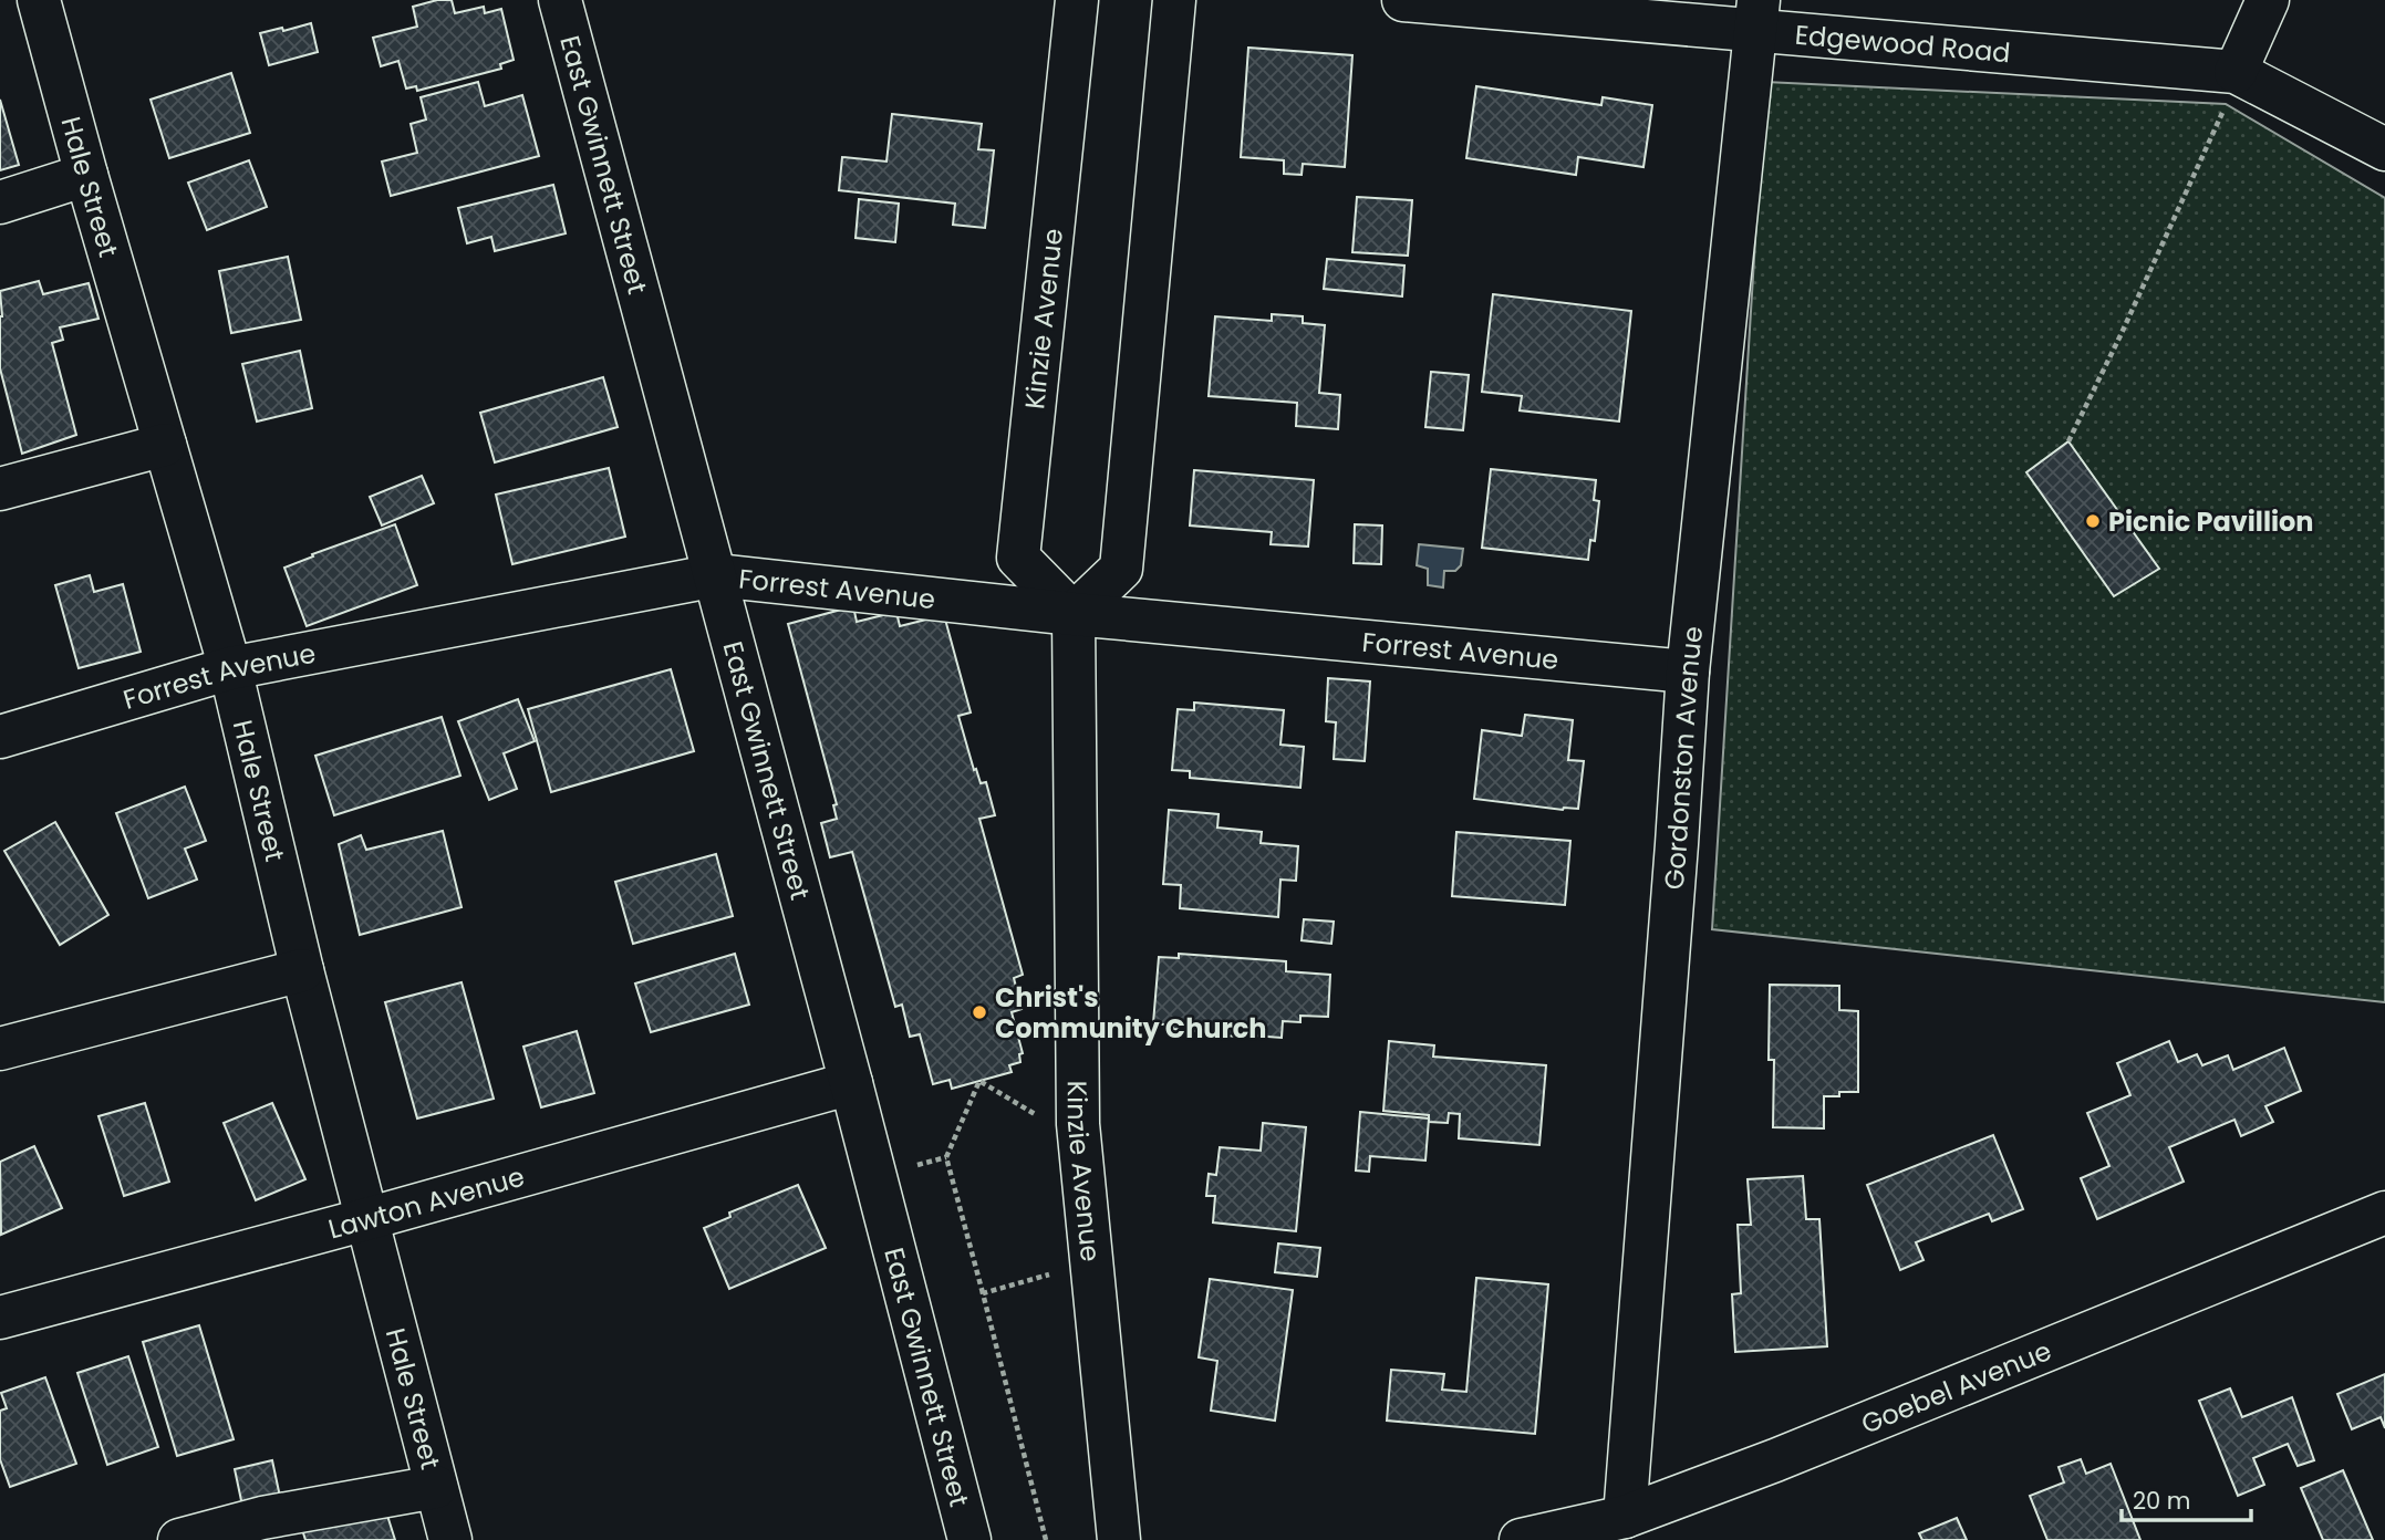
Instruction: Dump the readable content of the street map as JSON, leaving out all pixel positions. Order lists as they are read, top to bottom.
{
  "streets": {
    "street": [
      "Edgewood Road",
      "East Gwinnett Street",
      "Hale Street",
      "Kinzie Avenue",
      "Forrest Avenue",
      "Gordonston Avenue",
      "Lawton Avenue",
      "Goebel Avenue"
    ]
  },
  "crossings": [
    ["Edgewood Road", "Gordonston Avenue"],
    ["East Gwinnett Street", "Forrest Avenue"],
    ["East Gwinnett Street", "Lawton Avenue"],
    ["Hale Street", "Forrest Avenue"],
    ["Hale Street", "Lawton Avenue"],
    ["Kinzie Avenue", "Forrest Avenue"],
    ["Forrest Avenue", "Gordonston Avenue"],
    ["Gordonston Avenue", "Goebel Avenue"]
  ],
  "places": ["Picnic Pavillion", "Christ's Community Church"],
  "scale_bar": "20 m"
}
